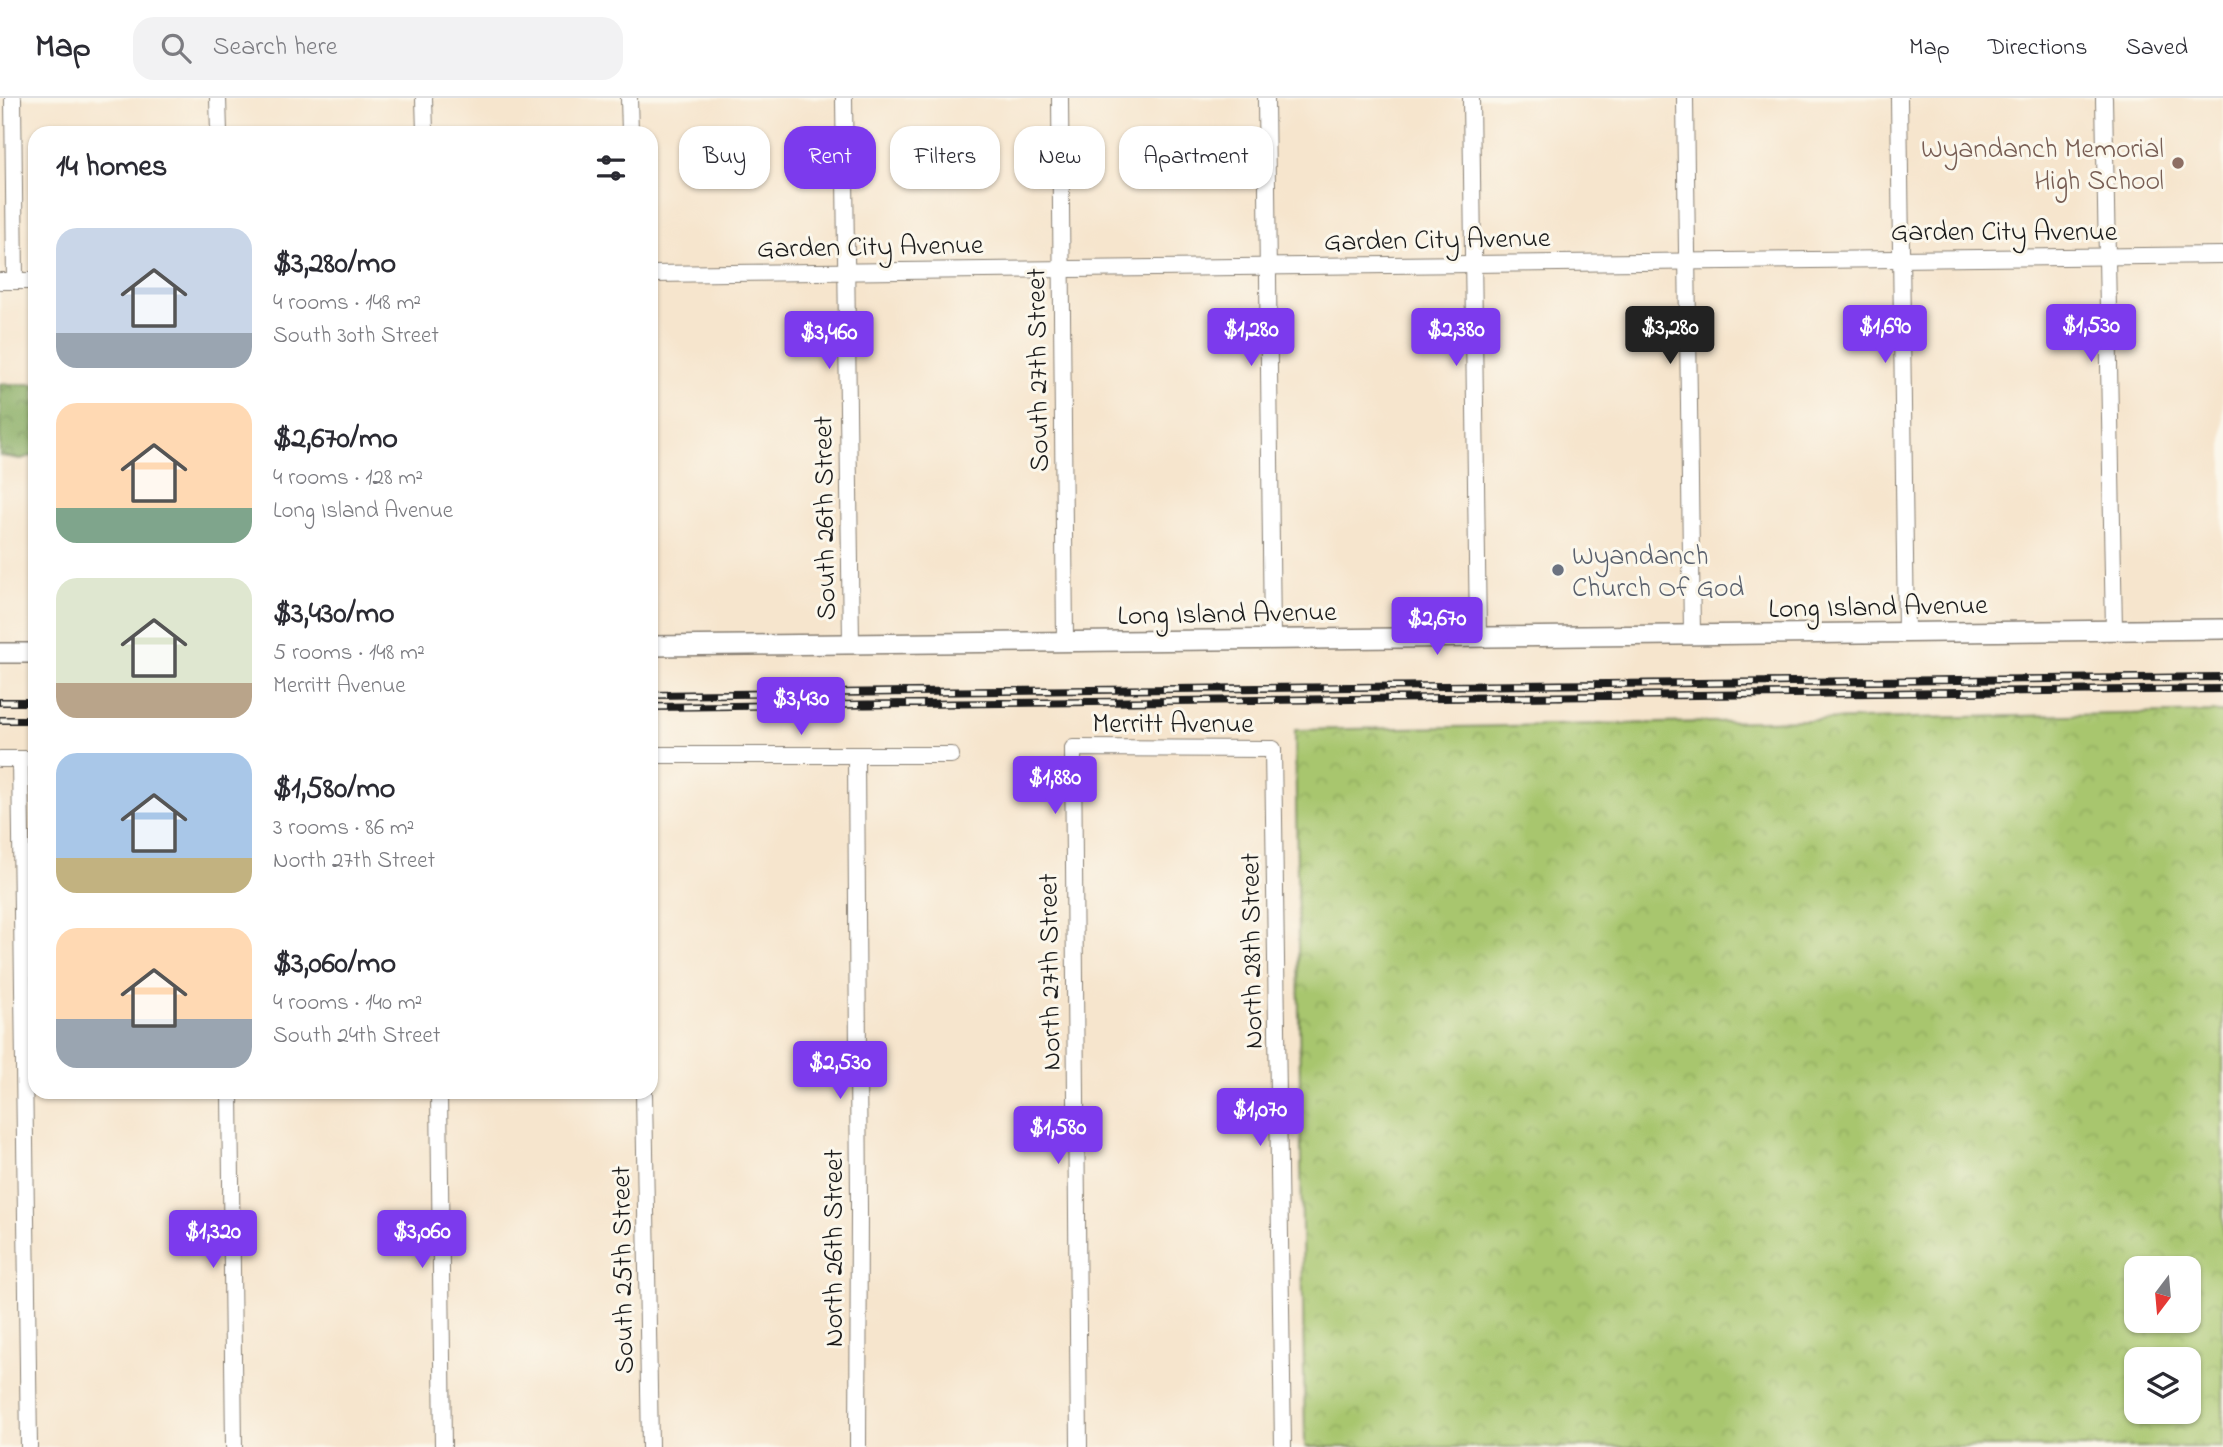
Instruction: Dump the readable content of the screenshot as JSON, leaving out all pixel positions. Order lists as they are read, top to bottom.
{
  "streets": {
    "street": [
      "Garden City Avenue",
      "South 27th Street",
      "South 26th Street",
      "Long Island Avenue",
      "Merritt Avenue",
      "North 28th Street",
      "North 27th Street",
      "North 26th Street",
      "South 25th Street"
    ]
  },
  "crossings": [
    ["Garden City Avenue", "South 27th Street"],
    ["Garden City Avenue", "South 26th Street"],
    ["South 27th Street", "Long Island Avenue"],
    ["South 26th Street", "Long Island Avenue"],
    ["Merritt Avenue", "North 28th Street"],
    ["Merritt Avenue", "North 27th Street"]
  ],
  "places": ["Wyandanch Memorial High School", "Wyandanch Church Of God"],
  "north": "bottom",
  "page": {
    "header": "Map",
    "search": "Search here",
    "nav": ["Map", "Directions", "Saved"],
    "chip": [
      "Buy",
      "Rent",
      "Filters",
      "New",
      "Apartment"
    ],
    "heading": "14 homes",
    "list": [
      {
        "name": "$3,280/mo",
        "note": "4 rooms · 148 m² · South 30th Street"
      },
      {
        "name": "$2,670/mo",
        "note": "4 rooms · 128 m² · Long Island Avenue"
      },
      {
        "name": "$3,430/mo",
        "note": "5 rooms · 148 m² · Merritt Avenue"
      },
      {
        "name": "$1,580/mo",
        "note": "3 rooms · 86 m² · North 27th Street"
      },
      {
        "name": "$3,060/mo",
        "note": "4 rooms · 140 m² · South 24th Street"
      }
    ],
    "price": [
      "$1,530",
      "$1,690",
      "$3,280",
      "$1,280",
      "$2,380",
      "$3,460",
      "$2,670",
      "$3,430",
      "$1,880",
      "$2,530",
      "$1,070",
      "$1,580",
      "$1,320",
      "$3,060"
    ]
  }
}
